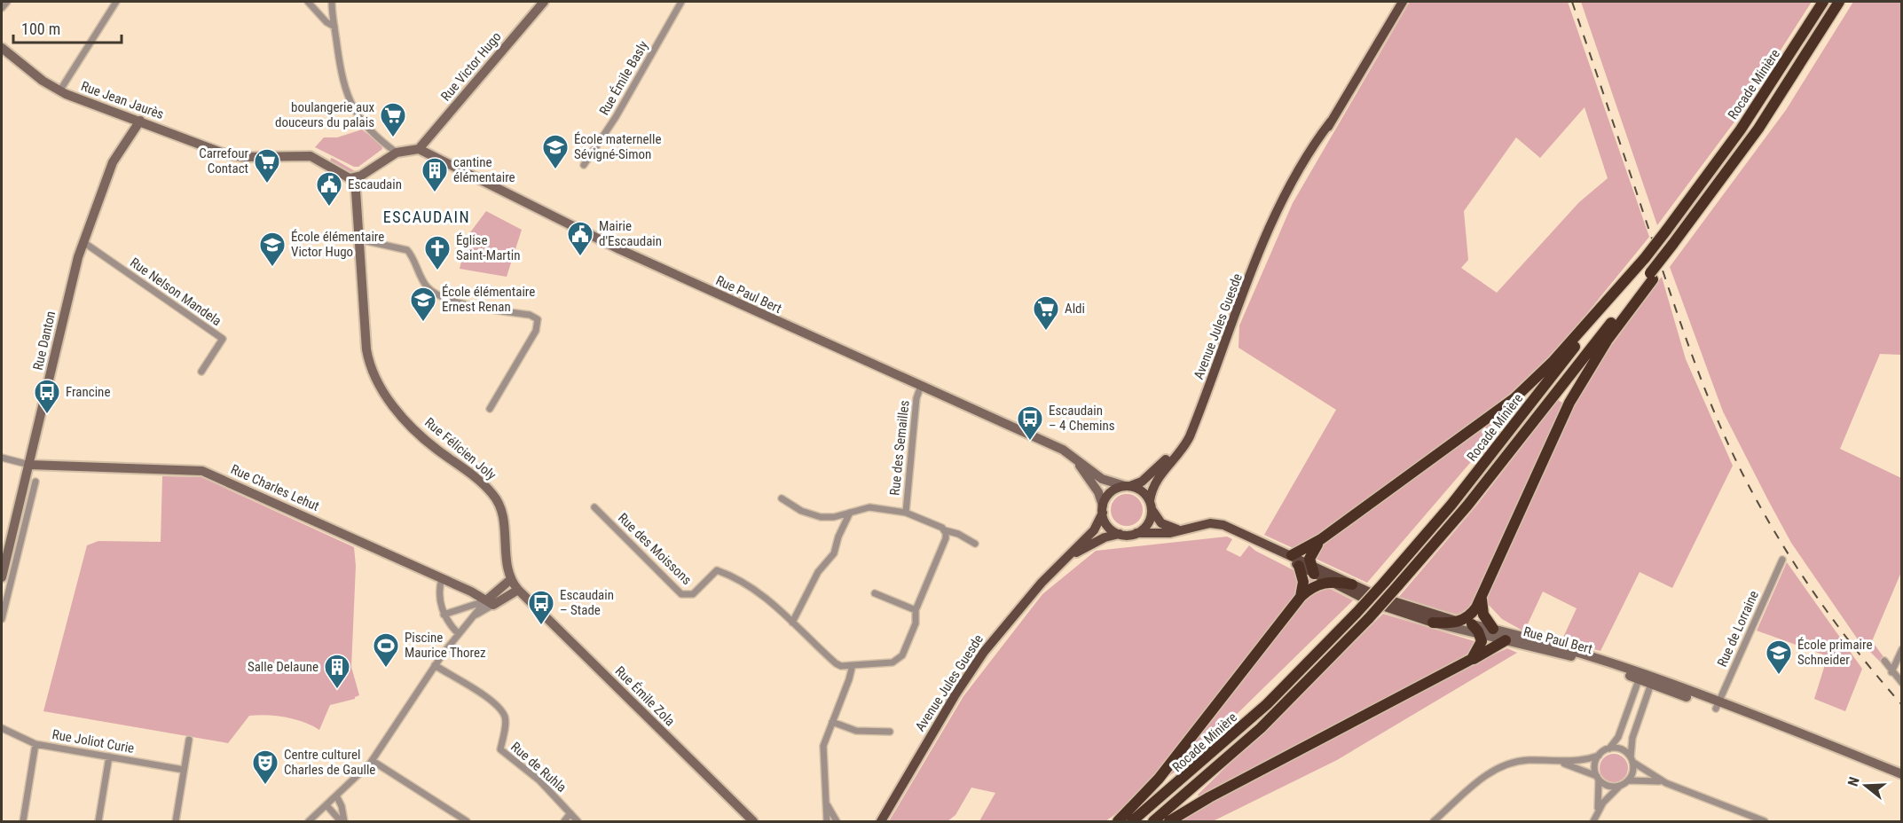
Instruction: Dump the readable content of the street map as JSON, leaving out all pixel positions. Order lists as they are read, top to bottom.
{
  "streets": {
    "highway": ["Rocade Minière"],
    "main road": ["Rue Paul Bert", "Avenue Jules Guesde"],
    "street": [
      "Rue Victor Hugo",
      "Rue Émile Basly",
      "Rue Jean Jaurès",
      "Rue Nelson Mandela",
      "Rue Danton",
      "Rue des Semailles",
      "Rue Félicien Joly",
      "Rue Charles Lehut",
      "Rue des Moissons",
      "Rue de Lorraine",
      "Rue Émile Zola",
      "Rue Joliot Curie",
      "Rue de Ruhla"
    ]
  },
  "crossings": [
    ["Rue Victor Hugo", "Rue Paul Bert"],
    ["Rue Jean Jaurès", "Rue Danton"],
    ["Rue Jean Jaurès", "Rue Félicien Joly"],
    ["Rue Nelson Mandela", "Rue Danton"],
    ["Rue Paul Bert", "Avenue Jules Guesde"],
    ["Rue Paul Bert", "Rue des Semailles"],
    ["Rue Paul Bert", "Rue de Lorraine"],
    ["Rue Danton", "Rue Charles Lehut"],
    ["Rue Félicien Joly", "Rue Émile Zola"]
  ],
  "districts": ["ESCAUDAIN"],
  "places": {
    "supermarket": ["boulangerie aux douceurs du palais", "Carrefour Contact", "Aldi"],
    "school or university": [
      "École maternelle Sévigné-Simon",
      "École élémentaire Victor Hugo",
      "École élémentaire Ernest Renan",
      "École primaire Schneider"
    ],
    "building": ["cantine élémentaire", "Salle Delaune"],
    "public building": ["Escaudain", "Mairie d'Escaudain"],
    "church": ["Église Saint-Martin"],
    "bus stop": ["Francine", "Escaudain – 4 Chemins", "Escaudain – Stade"],
    "sports": ["Piscine Maurice Thorez"],
    "theatre": ["Centre culturel Charles de Gaulle"]
  },
  "scale_bar": "100 m",
  "north": "left"
}
